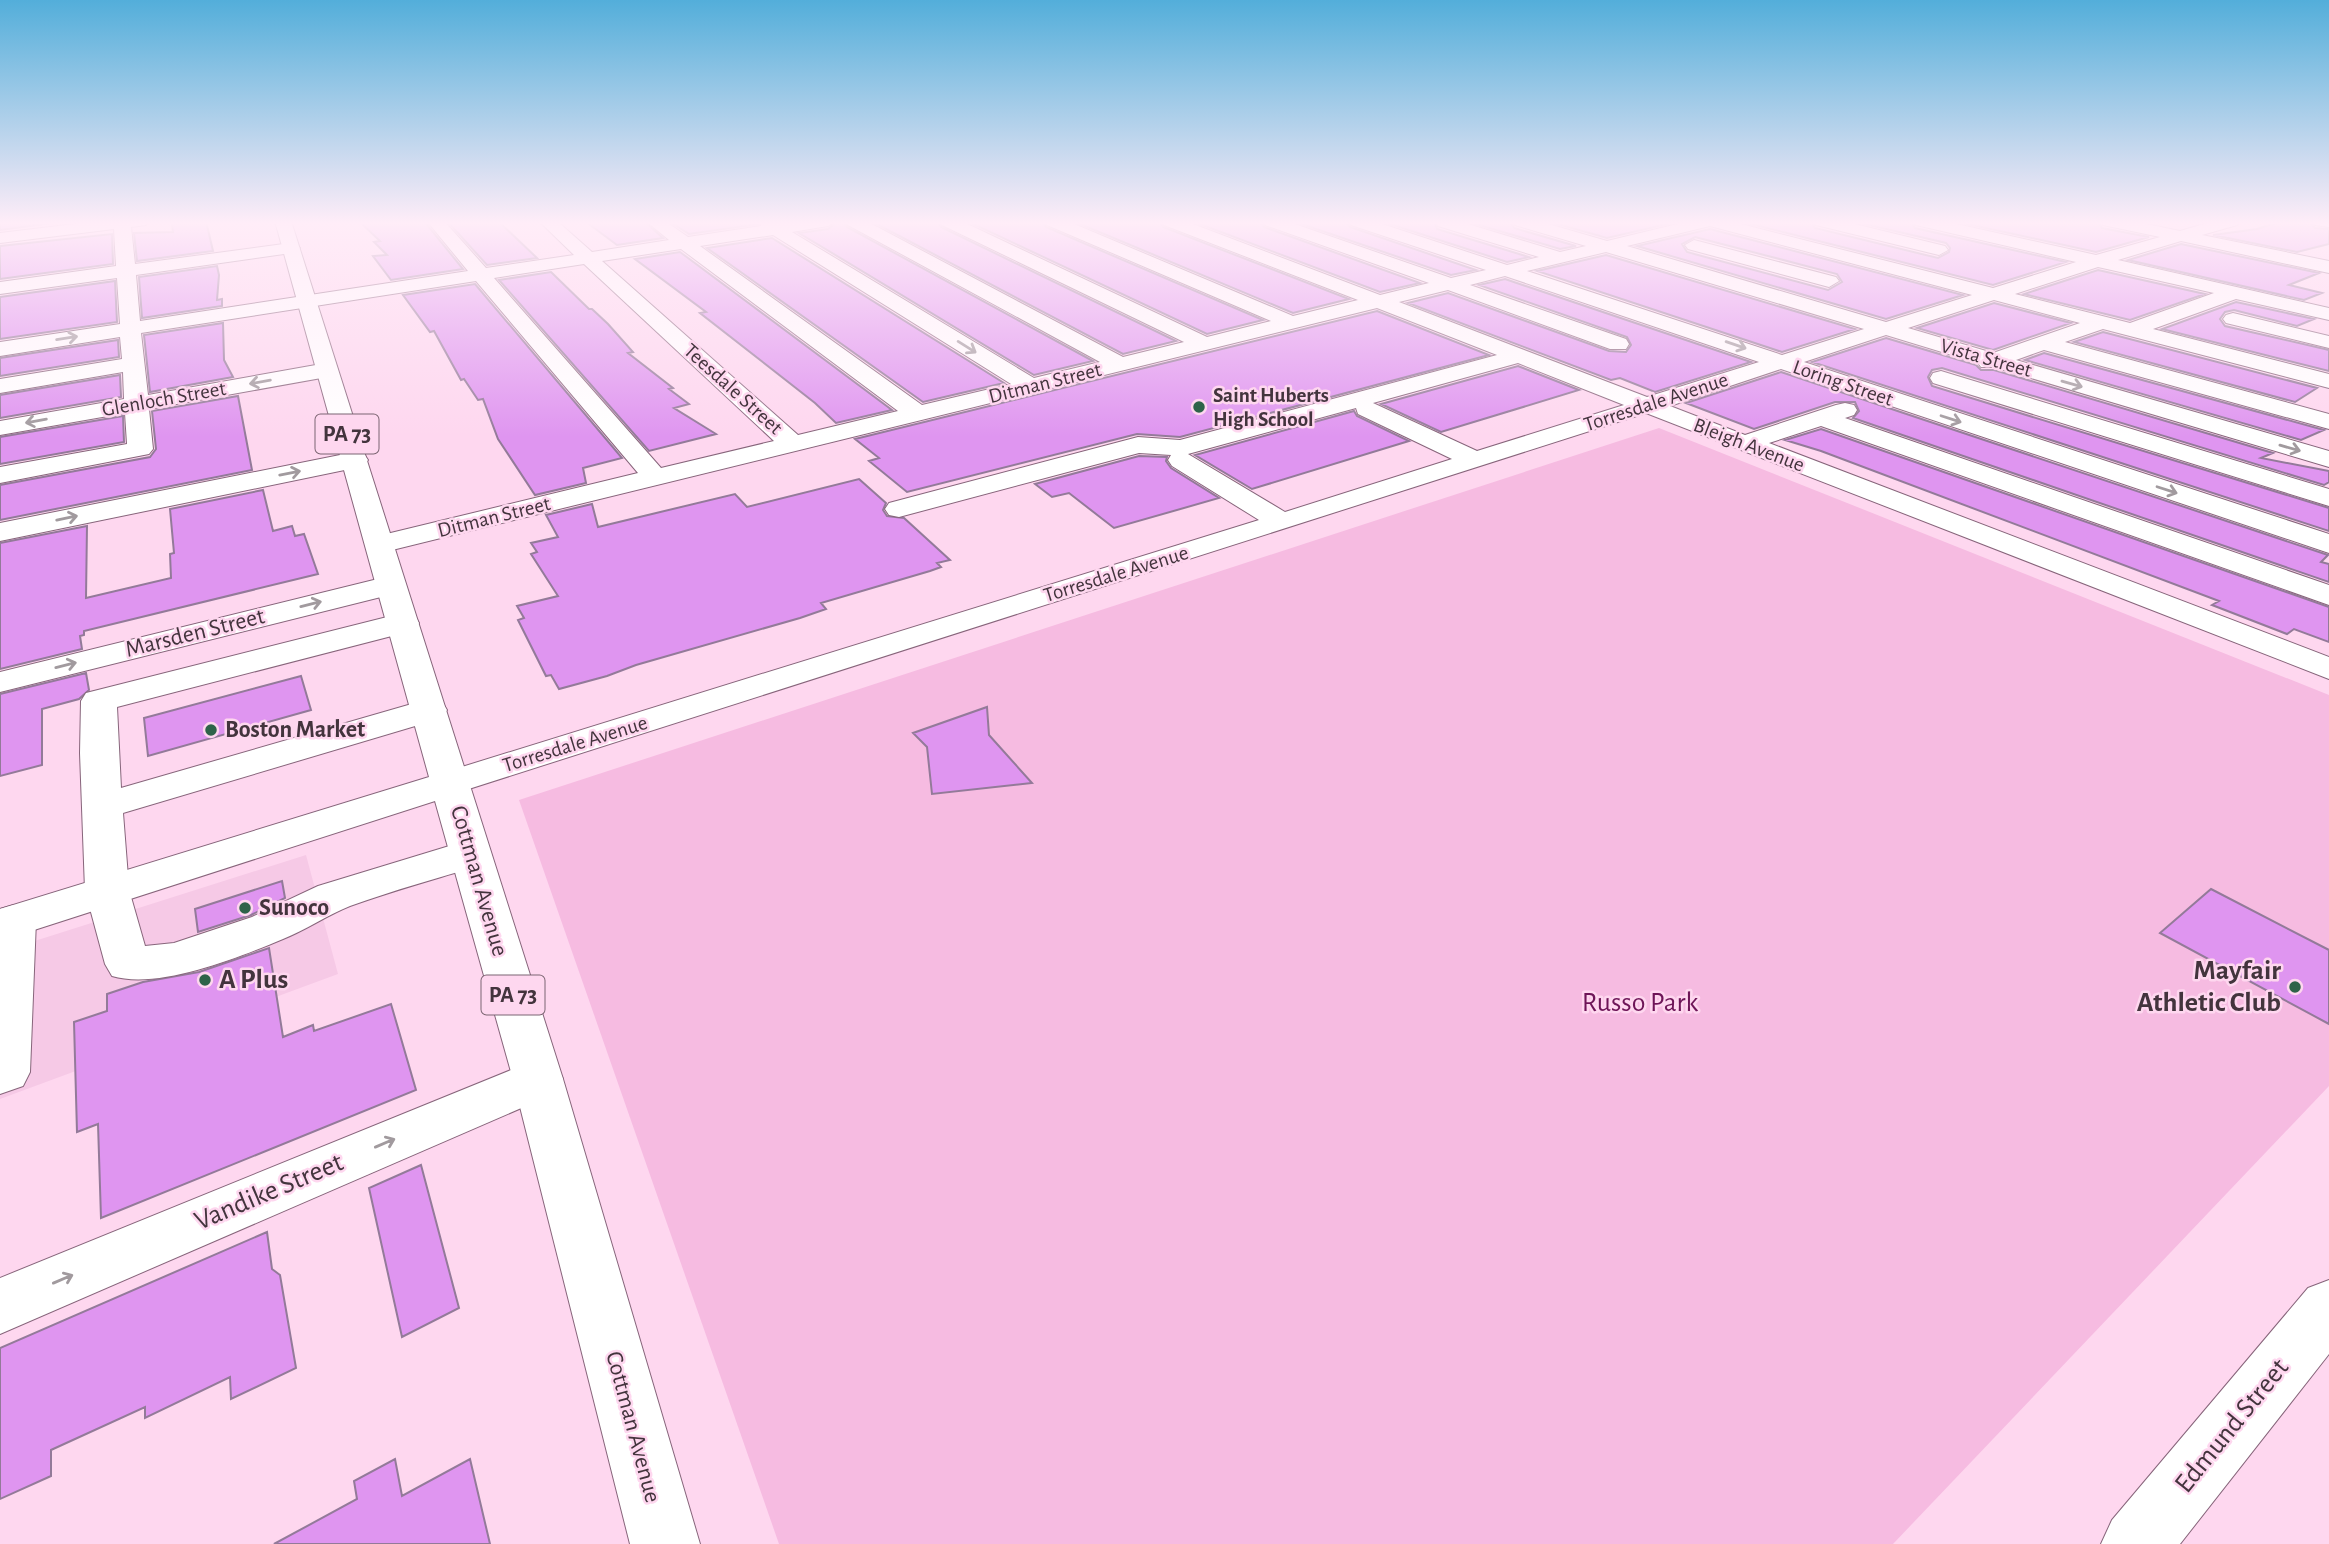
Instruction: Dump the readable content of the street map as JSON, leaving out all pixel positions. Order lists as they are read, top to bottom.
{
  "streets": {
    "street": [
      "Vista Street",
      "Ditman Street",
      "Loring Street",
      "Teesdale Street",
      "Glenloch Street",
      "Torresdale Avenue",
      "PA 73",
      "Bleigh Avenue",
      "Marsden Street",
      "Cottman Avenue",
      "Vandike Street",
      "Edmund Street"
    ]
  },
  "crossings": [
    ["Vista Street", "Torresdale Avenue"],
    ["Ditman Street", "Teesdale Street"],
    ["Ditman Street", "Bleigh Avenue"],
    ["Ditman Street", "Cottman Avenue"],
    ["Loring Street", "Torresdale Avenue"],
    ["Glenloch Street", "Cottman Avenue"],
    ["Torresdale Avenue", "Bleigh Avenue"],
    ["Torresdale Avenue", "Cottman Avenue"],
    ["Marsden Street", "Cottman Avenue"],
    ["Cottman Avenue", "Vandike Street"]
  ],
  "one_way": ["Vandike Street"],
  "parks": ["Russo Park"],
  "places": [
    "Saint Huberts High School",
    "Boston Market",
    "Sunoco",
    "A Plus",
    "Mayfair Athletic Club"
  ]
}
